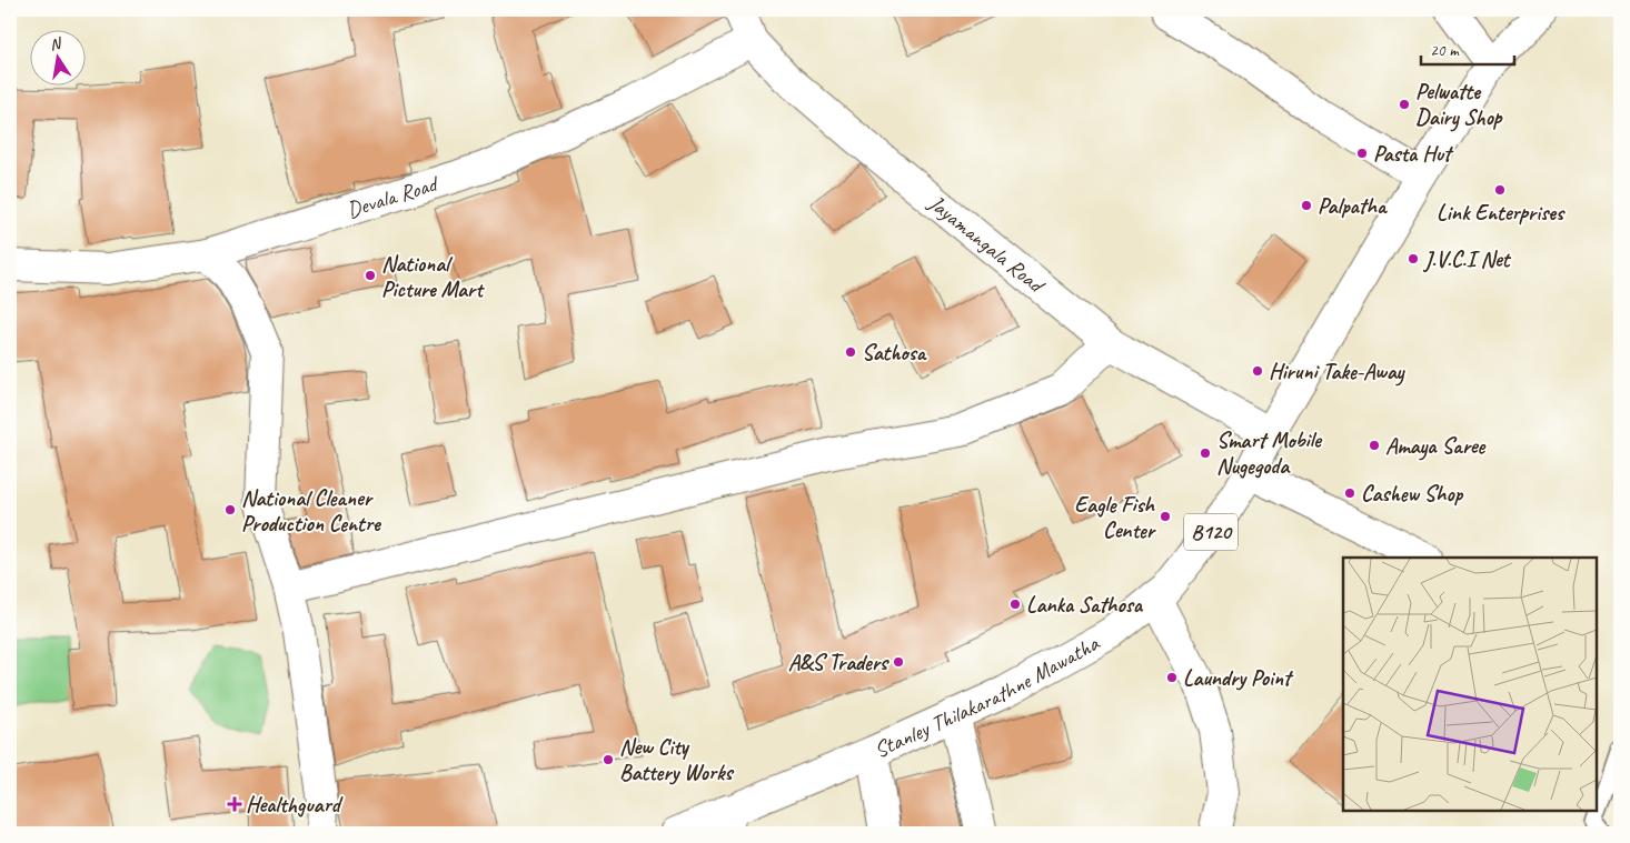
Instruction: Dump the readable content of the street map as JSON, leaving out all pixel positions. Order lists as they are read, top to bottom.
{
  "streets": {
    "street": [
      "Devala Road",
      "Jayamangala Road",
      "B120",
      "Stanley Thilakarathne Mawatha"
    ]
  },
  "crossings": [
    ["Devala Road", "Jayamangala Road"],
    ["Jayamangala Road", "Stanley Thilakarathne Mawatha"]
  ],
  "places": {
    "other": [
      "Pelwatte Dairy Shop",
      "Pasta Hut",
      "Link Enterprises",
      "Palpatha",
      "J.V.C.I Net",
      "National Picture Mart",
      "Sathosa",
      "Hiruni Take-Away",
      "Amaya Saree",
      "Smart Mobile Nugegoda",
      "Cashew Shop",
      "National Cleaner Production Centre",
      "Eagle Fish Center",
      "Lanka Sathosa",
      "A&S Traders",
      "Laundry Point",
      "New City Battery Works"
    ],
    "health": ["Healthguard"]
  },
  "scale_bar": "20 m",
  "north": "top"
}
